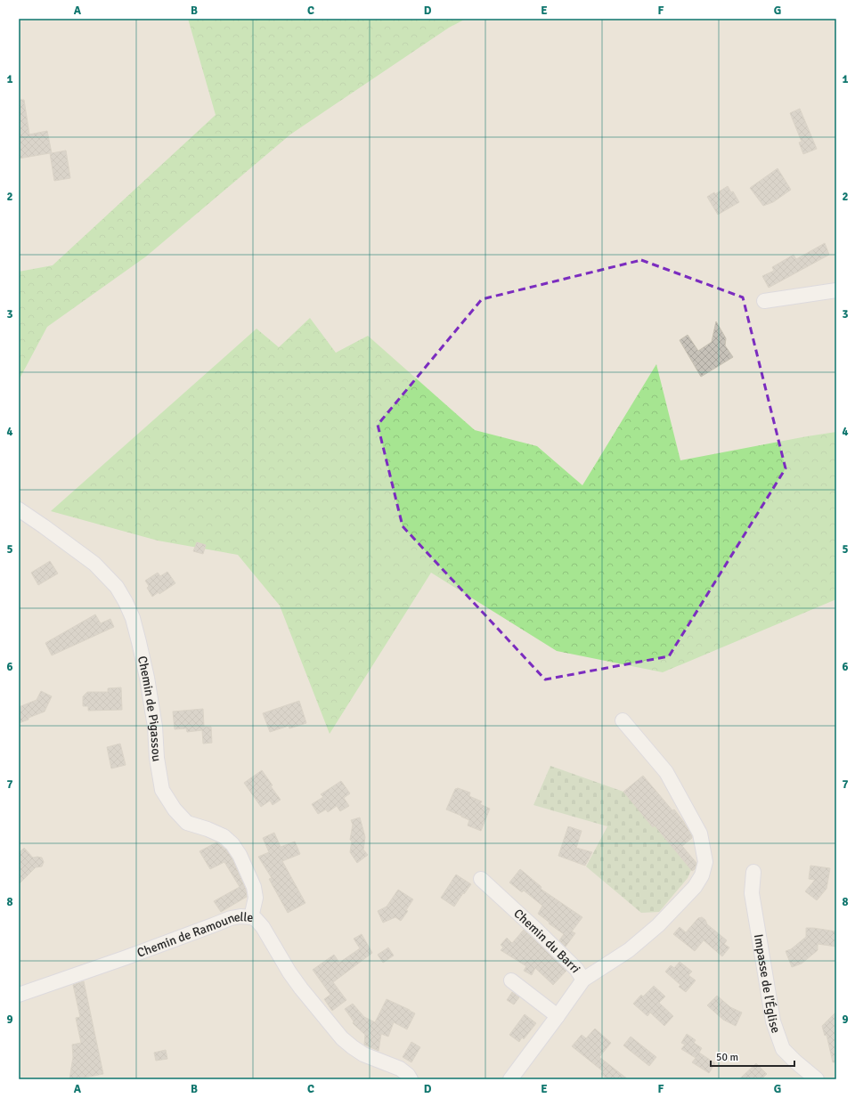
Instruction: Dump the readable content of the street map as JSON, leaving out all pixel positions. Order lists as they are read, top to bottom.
{
  "streets": {
    "street": [
      "Chemin de Pigassou",
      "Chemin de Ramounelle",
      "Chemin du Barri",
      "Impasse de l'Église"
    ]
  },
  "crossings": [
    ["Chemin de Pigassou", "Chemin de Ramounelle"]
  ],
  "scale_bar": "50 m",
  "grid": {
    "columns": [
      "A",
      "B",
      "C",
      "D",
      "E",
      "F",
      "G"
    ],
    "rows": [
      "1",
      "2",
      "3",
      "4",
      "5",
      "6",
      "7",
      "8",
      "9"
    ]
  }
}
